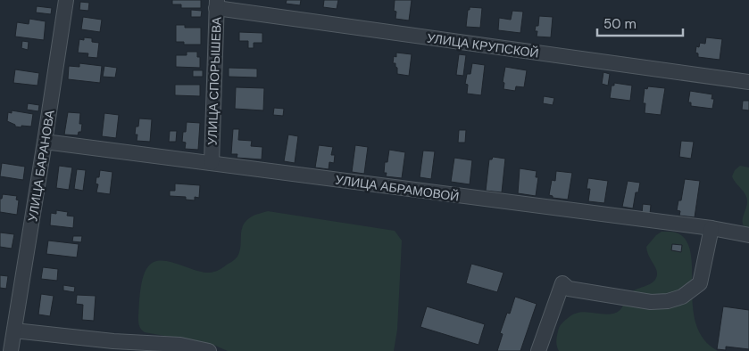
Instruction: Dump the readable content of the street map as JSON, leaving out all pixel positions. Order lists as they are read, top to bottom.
{
  "streets": {
    "street": [
      "УЛИЦА КРУПСКОЙ",
      "УЛИЦА СПОРЫШЕВА",
      "УЛИЦА БАРАНОВА",
      "УЛИЦА АБРАМОВОЙ"
    ]
  },
  "crossings": [
    ["УЛИЦА КРУПСКОЙ", "УЛИЦА СПОРЫШЕВА"],
    ["УЛИЦА СПОРЫШЕВА", "УЛИЦА АБРАМОВОЙ"],
    ["УЛИЦА БАРАНОВА", "УЛИЦА АБРАМОВОЙ"]
  ],
  "scale_bar": "50 m"
}
